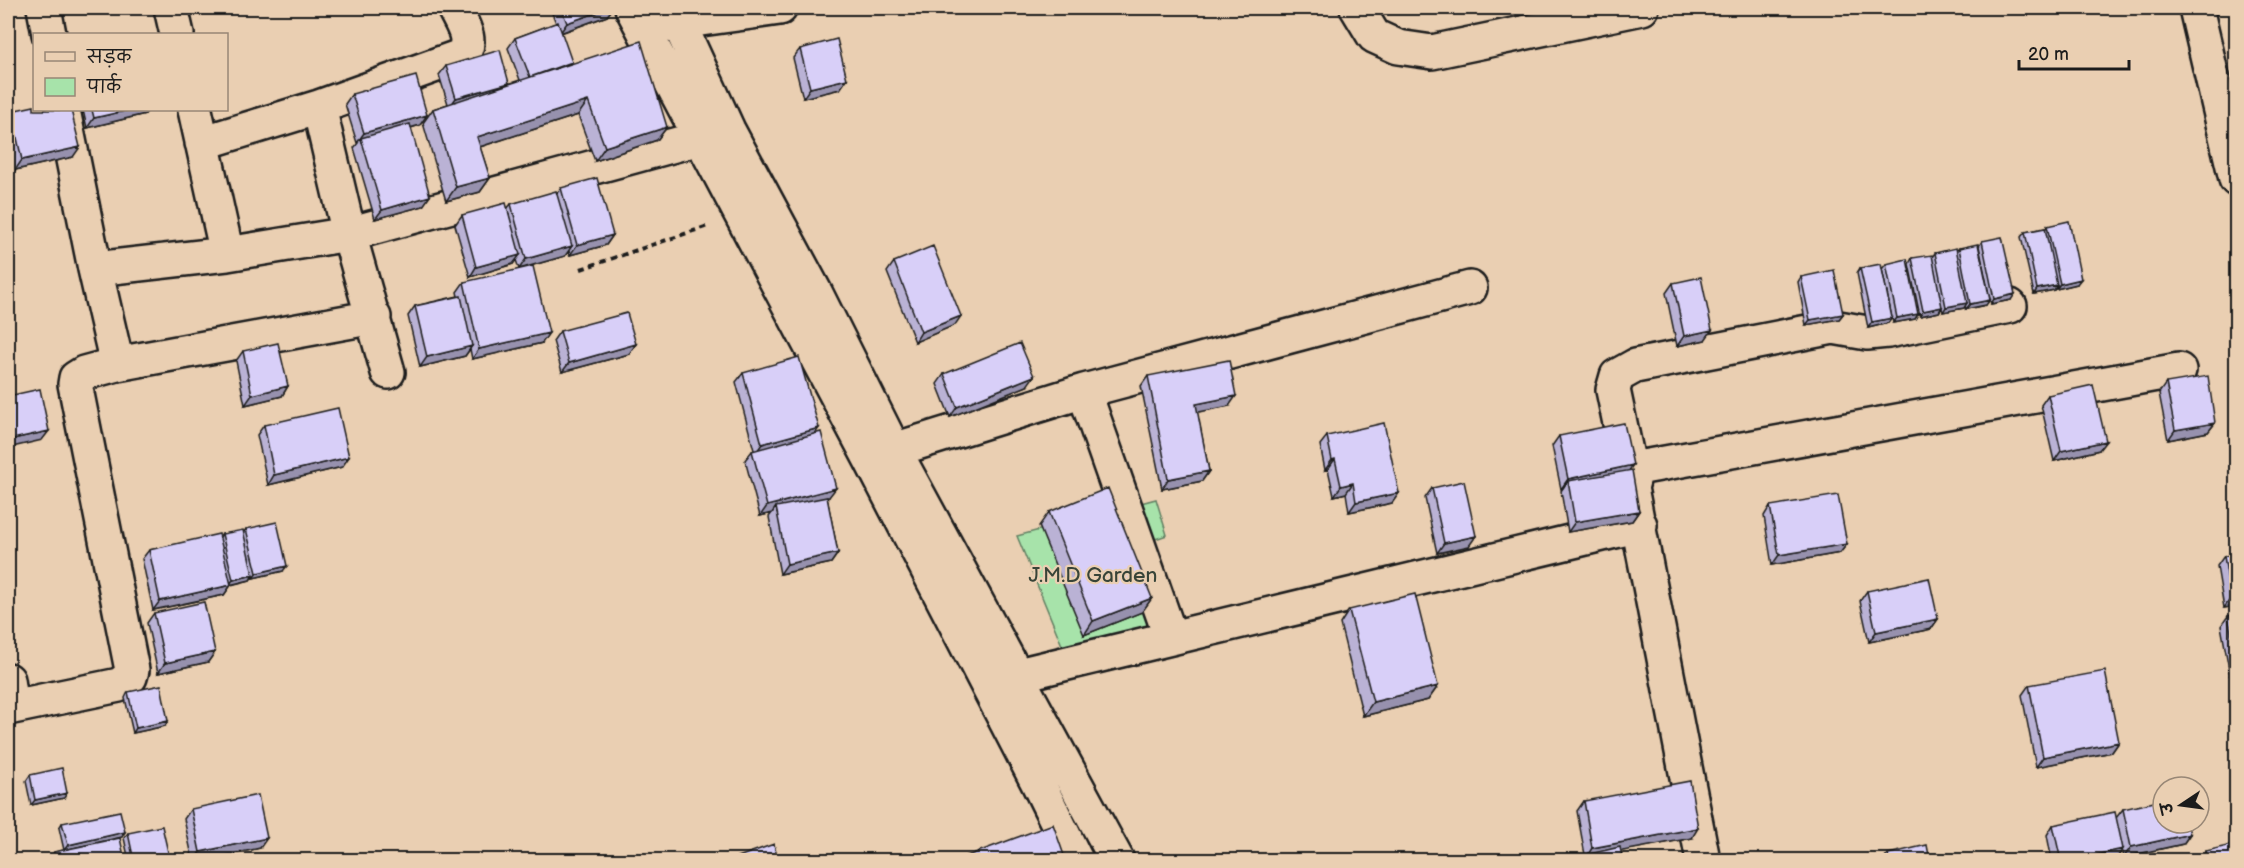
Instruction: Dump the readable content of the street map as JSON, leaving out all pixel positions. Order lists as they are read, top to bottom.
{
  "parks": ["J.M.D Garden"],
  "legend": ["सड़क", "पार्क"],
  "scale_bar": "20 m",
  "north": "left"
}
